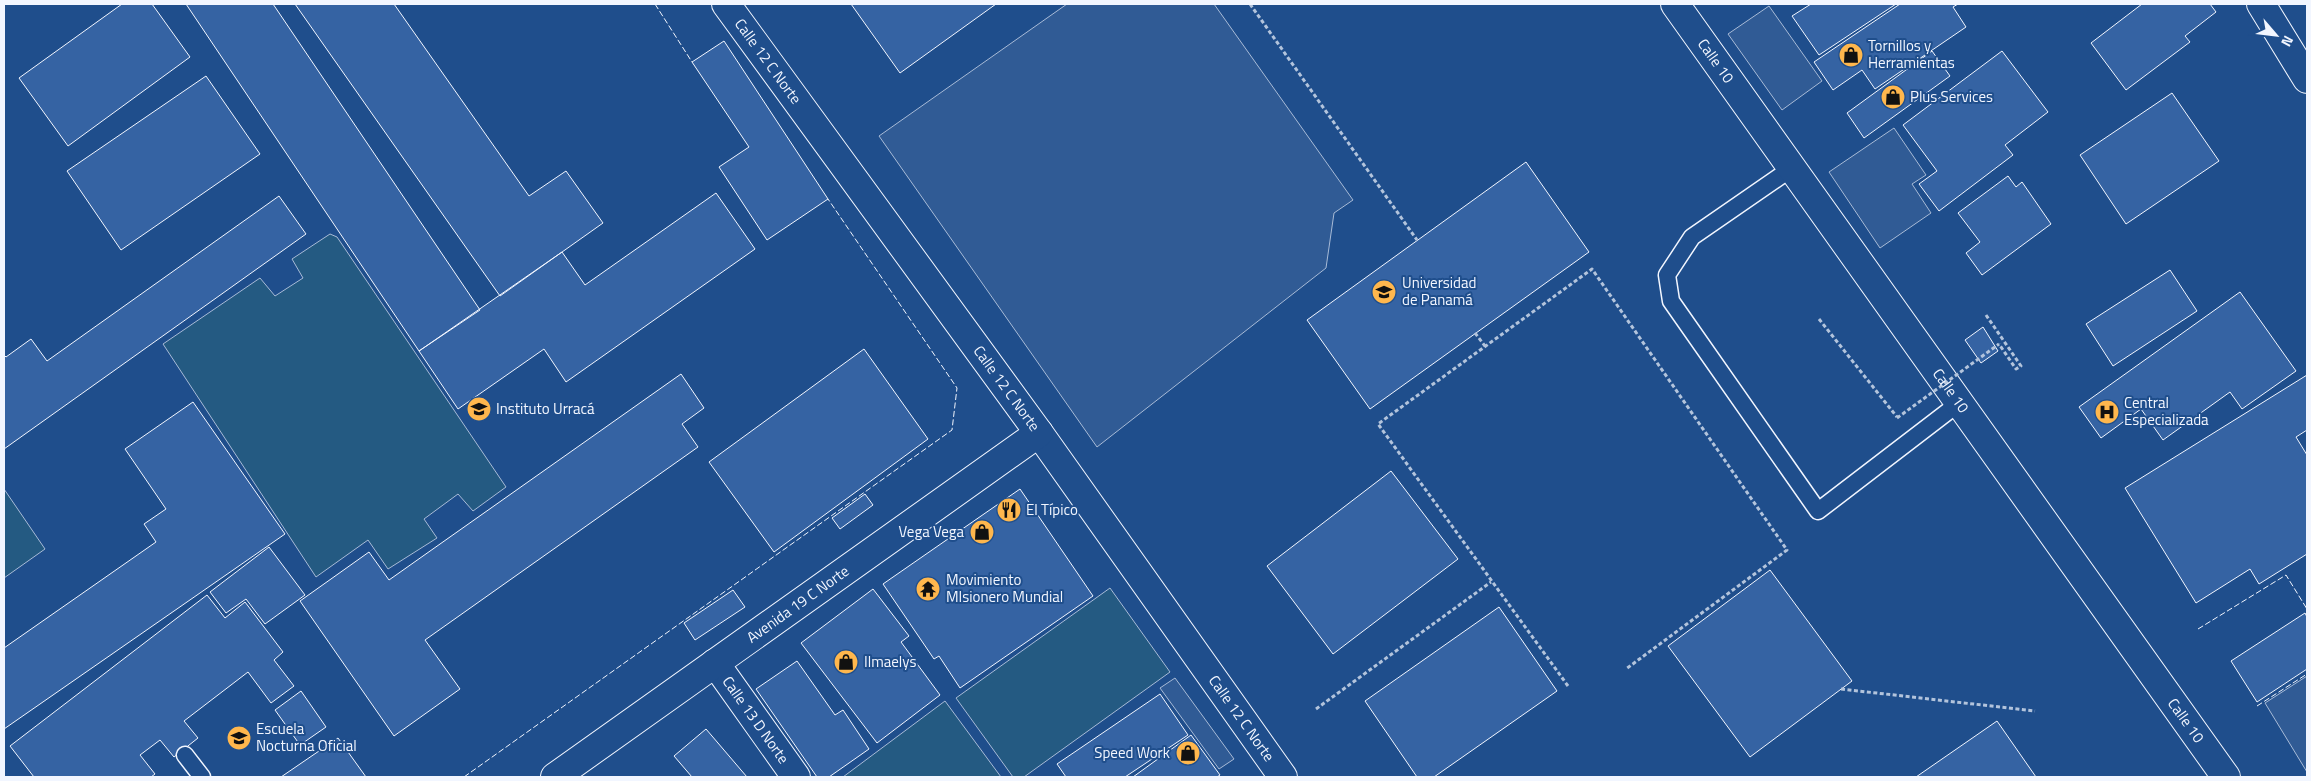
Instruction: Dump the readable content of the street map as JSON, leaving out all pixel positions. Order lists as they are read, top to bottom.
{
  "streets": {
    "street": [
      "Calle 10",
      "Calle 12 C Norte",
      "Avenida 19 C Norte",
      "Calle 13 D Norte"
    ]
  },
  "crossings": [
    ["Calle 12 C Norte", "Avenida 19 C Norte"],
    ["Avenida 19 C Norte", "Calle 13 D Norte"]
  ],
  "places": {
    "shop": [
      "Tornillos y Herramientas",
      "Plus Services",
      "Vega Vega",
      "Ilmaelys",
      "Speed Work"
    ],
    "school or university": ["Universidad de Panamá", "Instituto Urracá", "Escuela Nocturna Oficial"],
    "hospital": ["Central Especializada"],
    "restaurant": ["El Típico"],
    "temple": ["Movimiento MIsionero Mundial"]
  },
  "north": "bottom right"
}
